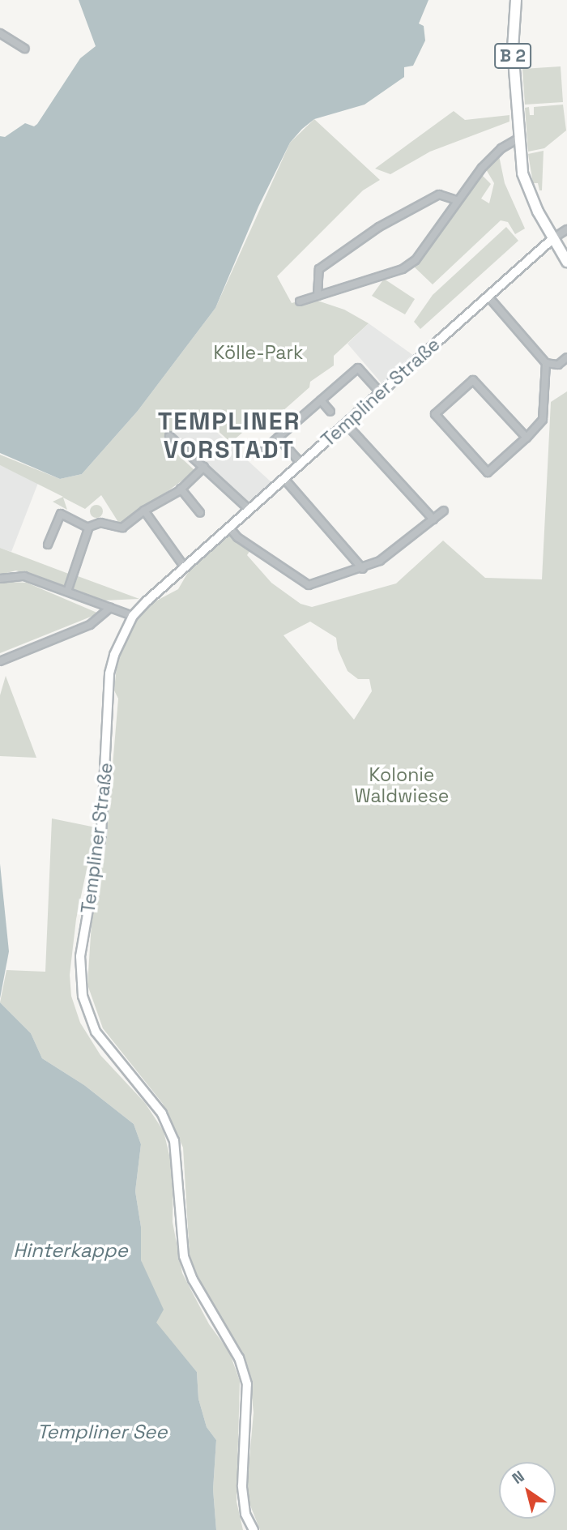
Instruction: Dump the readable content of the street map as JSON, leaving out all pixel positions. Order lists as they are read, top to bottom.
{
  "streets": {
    "main road": ["B 2"],
    "street": ["Templiner Straße"]
  },
  "crossings": [
    ["B 2", "Templiner Straße"]
  ],
  "districts": ["TEMPLINER VORSTADT"],
  "water": ["Hinterkappe", "Templiner See"],
  "parks": ["Kölle-Park", "Kolonie Waldwiese"],
  "north": "top left"
}
